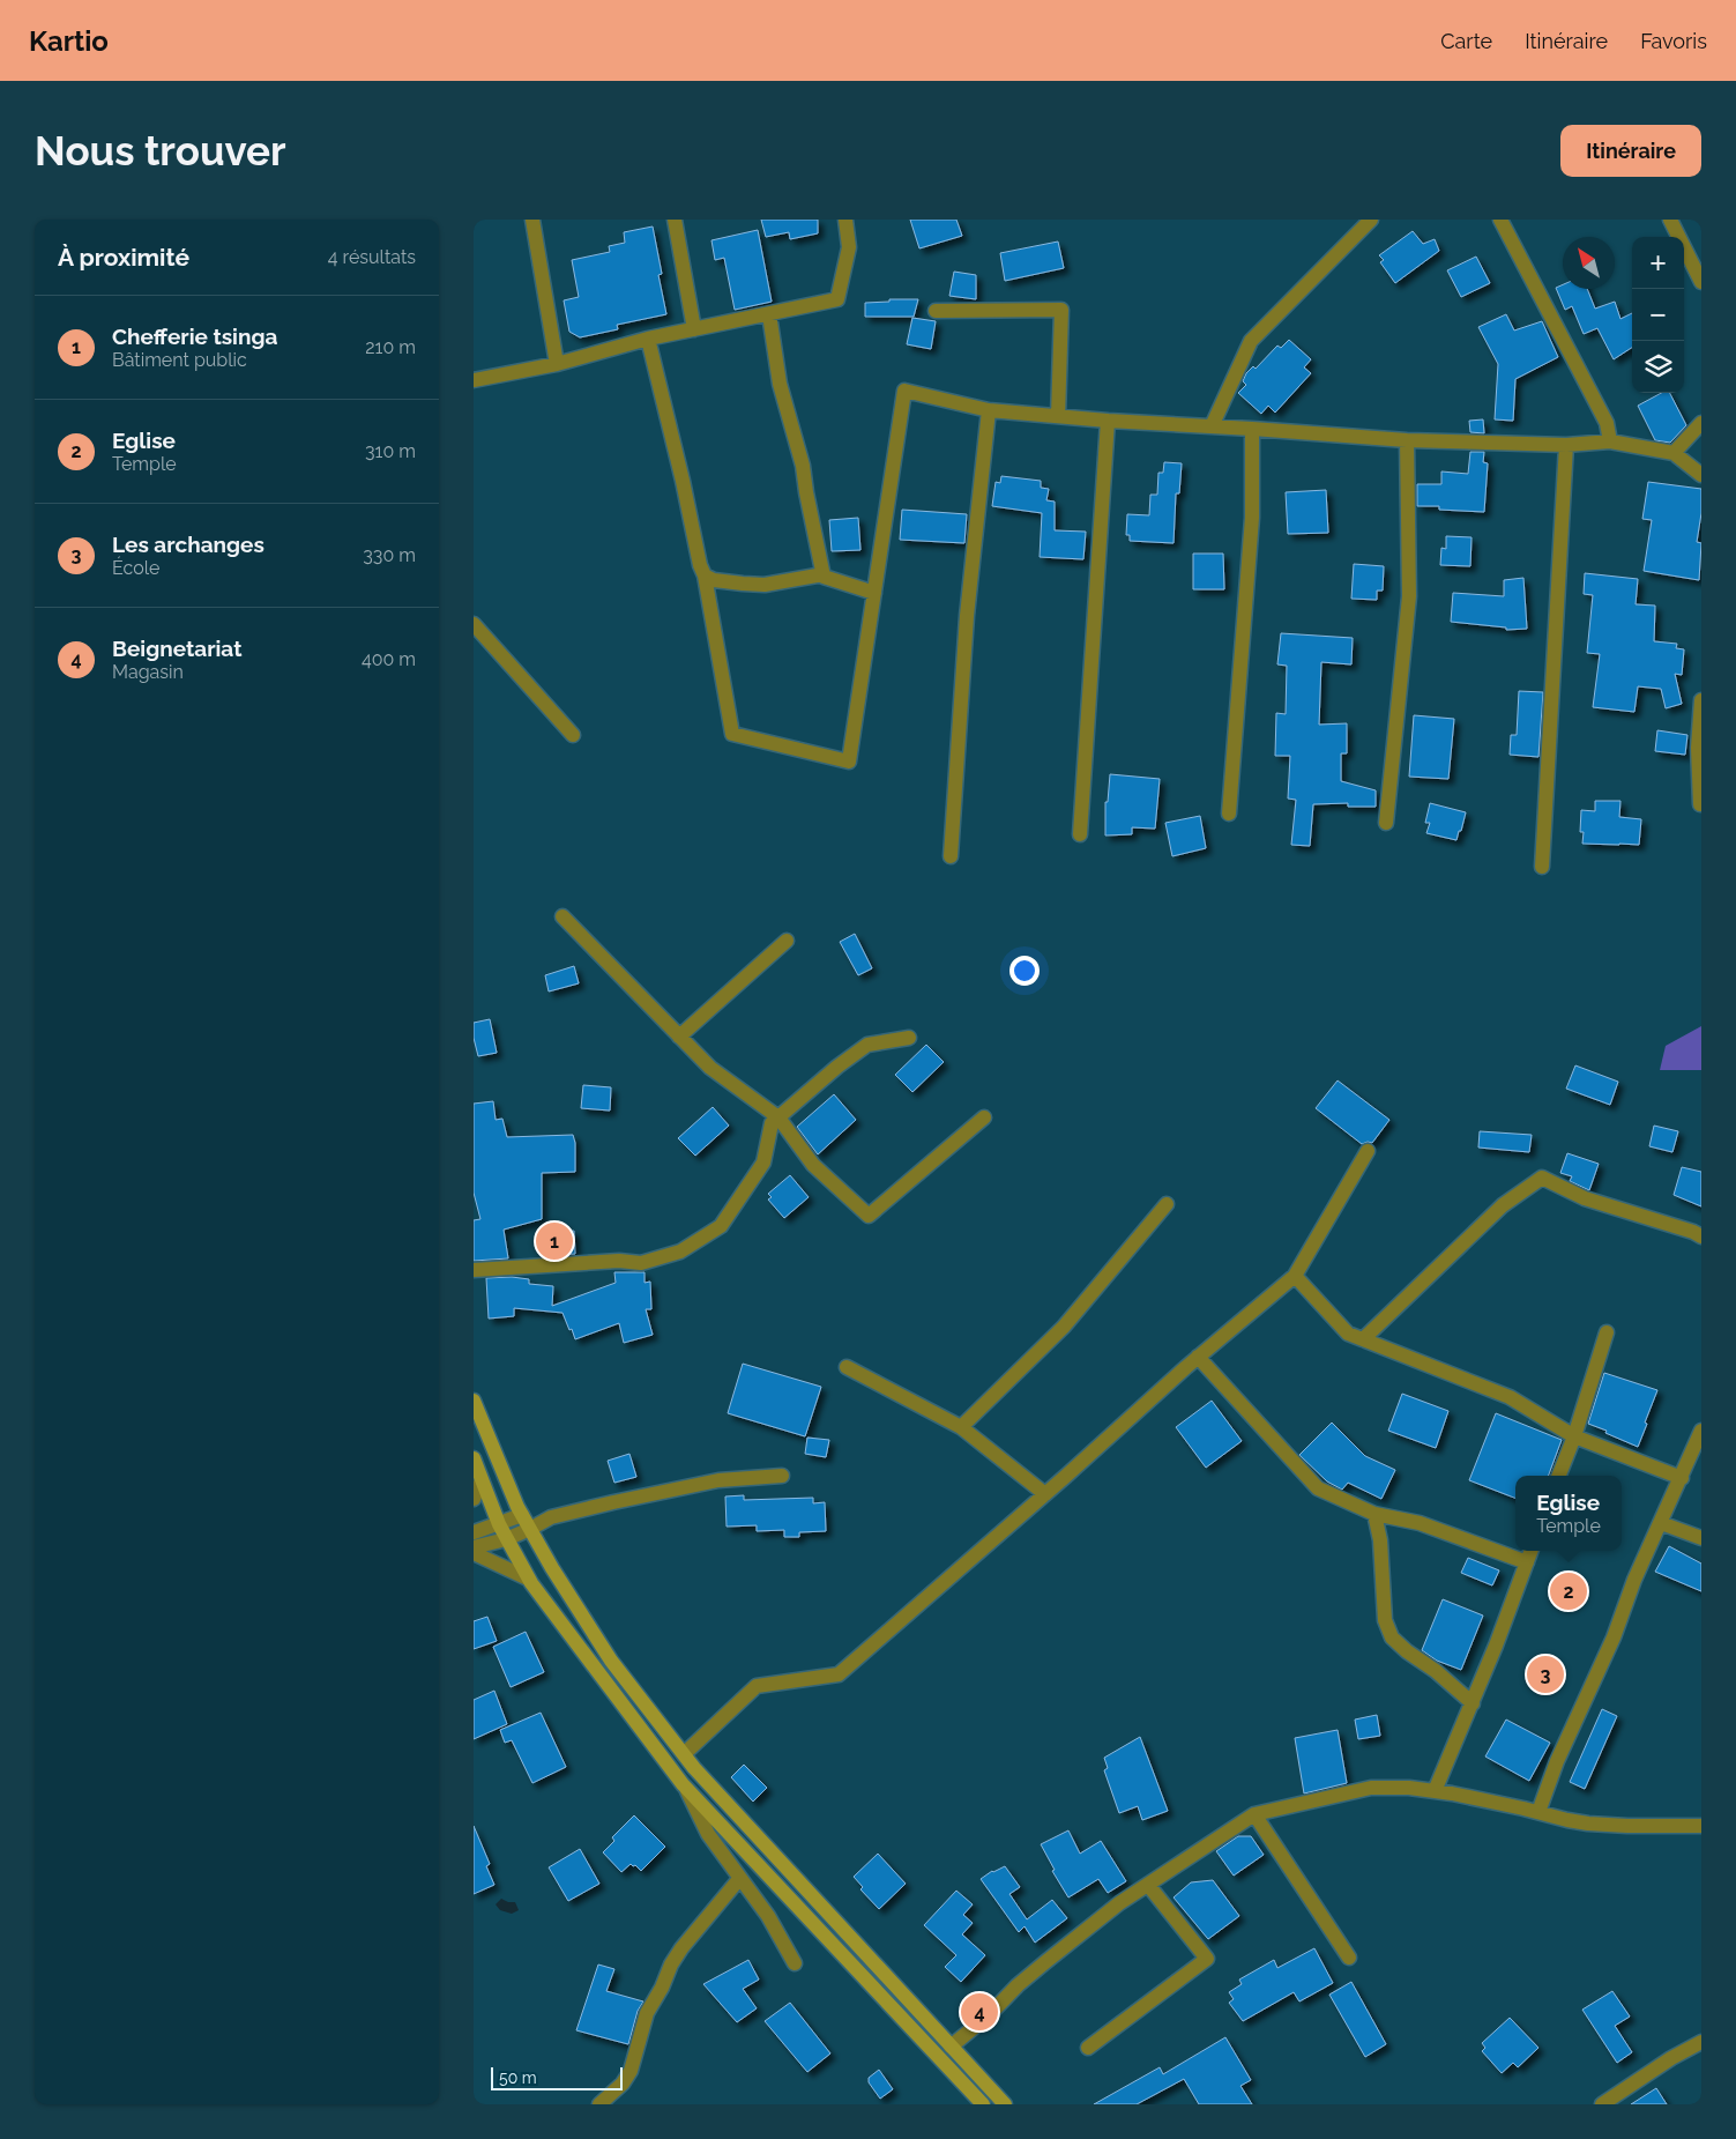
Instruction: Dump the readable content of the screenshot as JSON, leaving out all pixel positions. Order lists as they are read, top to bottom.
{
  "scale_bar": "50 m",
  "north": "top left",
  "page": {
    "header": "Kartio",
    "nav": ["Carte", "Itinéraire", "Favoris"],
    "buttons": "Itinéraire",
    "title": "Nous trouver",
    "heading": ["À proximité", "4 résultats"],
    "map_buttons": ["+", "−"],
    "list": [
      {
        "mark": "1",
        "name": "Chefferie tsinga",
        "note": "Bâtiment public",
        "value": "210 m"
      },
      {
        "mark": "2",
        "name": "Eglise",
        "note": "Temple",
        "value": "310 m"
      },
      {
        "mark": "3",
        "name": "Les archanges",
        "note": "École",
        "value": "330 m"
      },
      {
        "mark": "4",
        "name": "Beignetariat",
        "note": "Magasin",
        "value": "400 m"
      }
    ],
    "pins": [
      "1",
      "2",
      "3",
      "4"
    ],
    "popup": ["Eglise", "Temple"],
    "scale": "50 m"
  }
}
